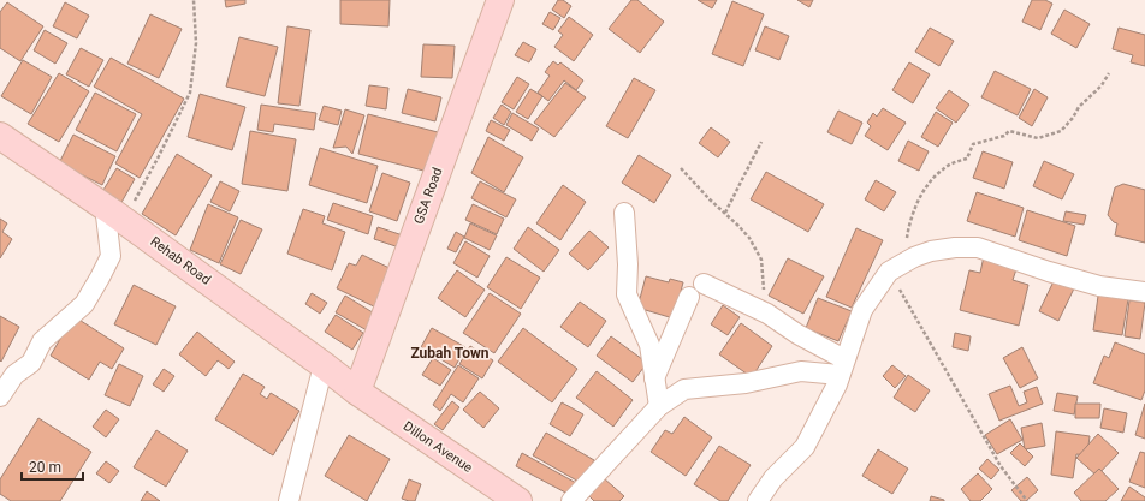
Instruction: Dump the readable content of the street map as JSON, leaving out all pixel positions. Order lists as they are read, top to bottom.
{
  "streets": {
    "street": ["GSA Road", "Rehab Road", "Dillon Avenue"]
  },
  "crossings": [
    ["GSA Road", "Rehab Road"],
    ["GSA Road", "Dillon Avenue"],
    ["Rehab Road", "Dillon Avenue"]
  ],
  "districts": ["Zubah Town"],
  "scale_bar": "20 m"
}
